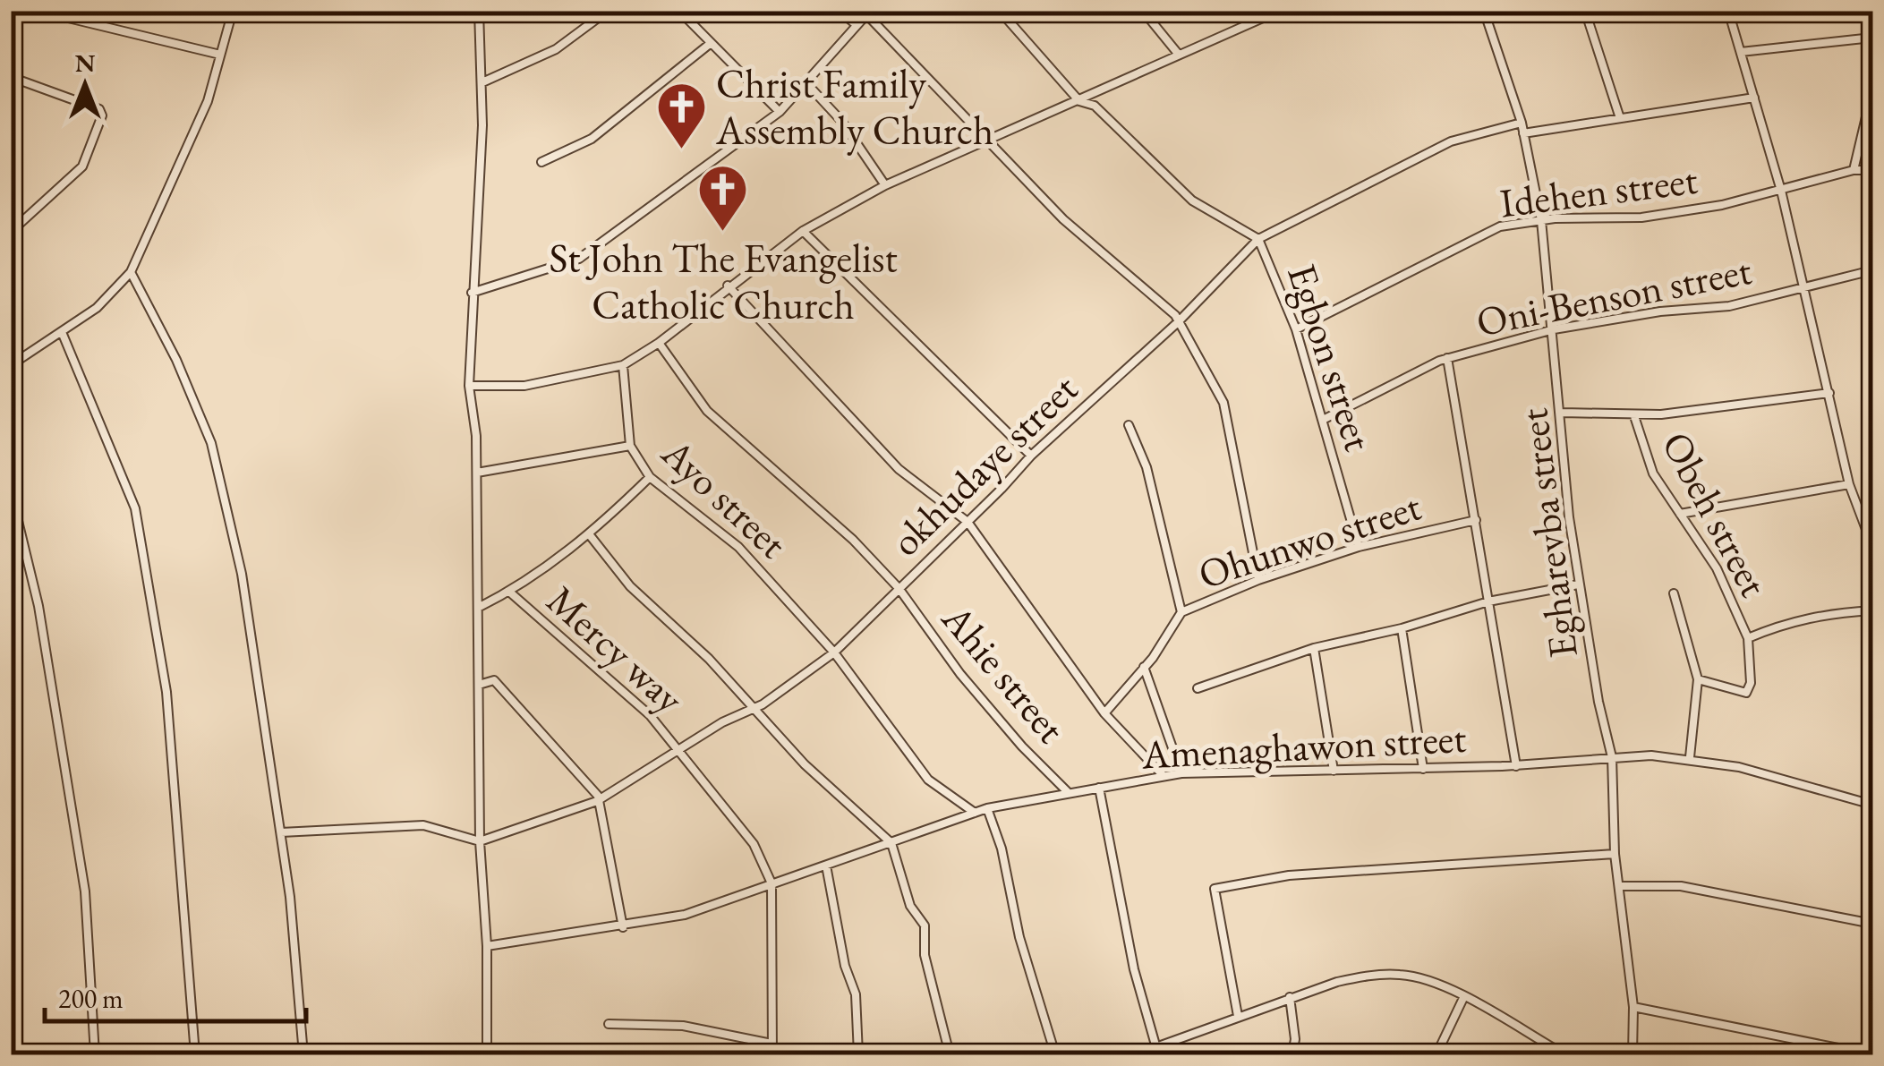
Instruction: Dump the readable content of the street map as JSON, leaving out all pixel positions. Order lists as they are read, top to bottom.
{
  "streets": {
    "street": [
      "Idehen street",
      "Oni-Benson street",
      "Egbon street",
      "okhudaye street",
      "Ayo street",
      "Obeh street",
      "Egharevba street",
      "Ohunwo street",
      "Mercy way",
      "Ahie street",
      "Amenaghawon street"
    ]
  },
  "crossings": [
    ["Idehen street", "Egbon street"],
    ["Idehen street", "Egharevba street"],
    ["Oni-Benson street", "Egbon street"],
    ["Oni-Benson street", "Egharevba street"],
    ["Egbon street", "okhudaye street"],
    ["Egbon street", "Ohunwo street"],
    ["okhudaye street", "Ayo street"],
    ["okhudaye street", "Egharevba street"],
    ["okhudaye street", "Mercy way"],
    ["okhudaye street", "Ahie street"],
    ["Ayo street", "Amenaghawon street"],
    ["Egharevba street", "Amenaghawon street"],
    ["Mercy way", "Amenaghawon street"],
    ["Ahie street", "Amenaghawon street"]
  ],
  "places": {
    "church": ["Christ Family Assembly Church", "St John The Evangelist Catholic Church"]
  },
  "scale_bar": "200 m",
  "north": "top"
}
